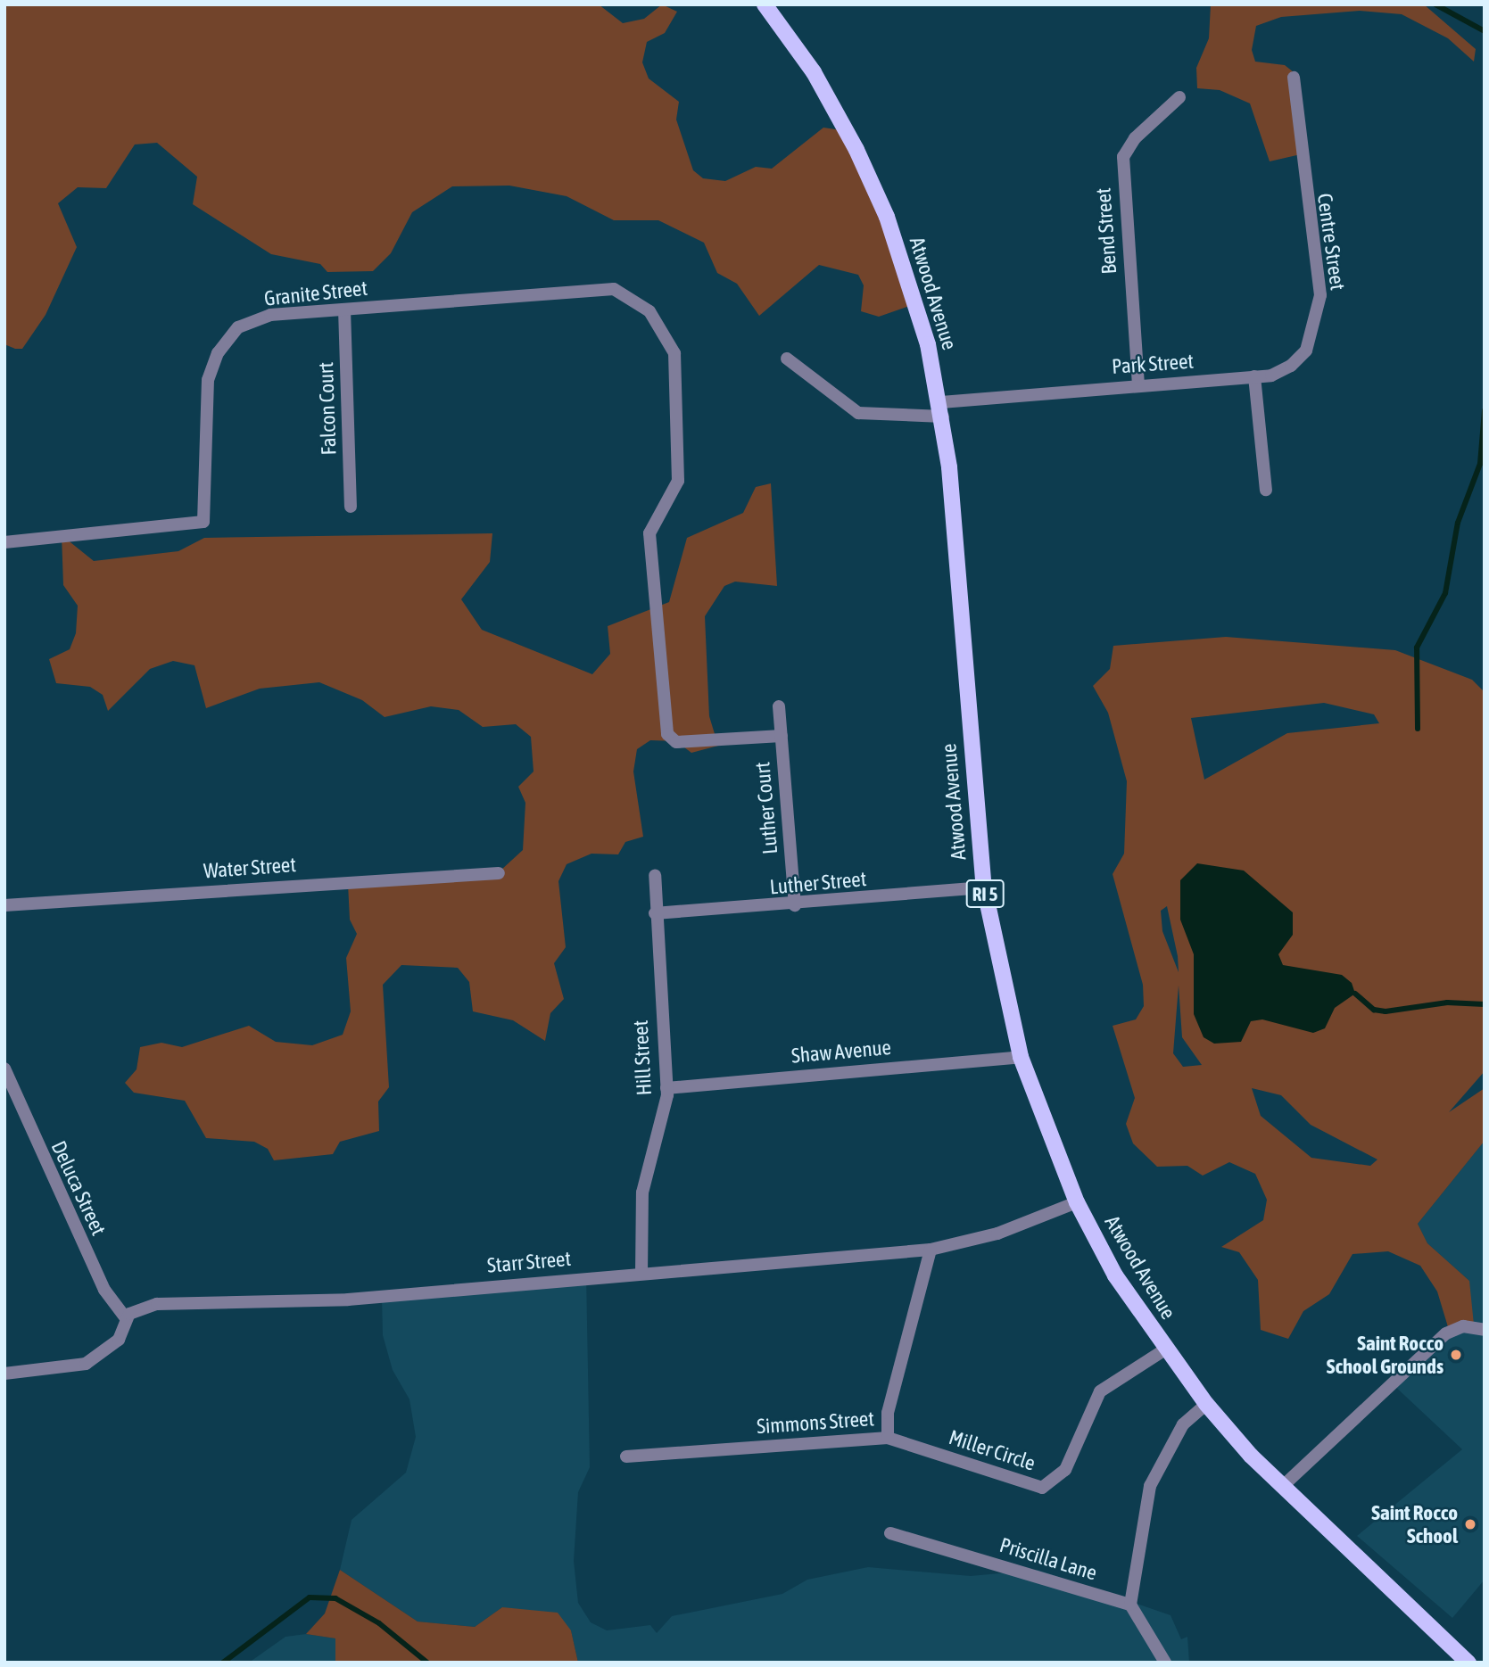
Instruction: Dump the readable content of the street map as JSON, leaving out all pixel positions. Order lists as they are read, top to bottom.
{
  "streets": {
    "main road": ["Atwood Avenue", "RI 5"],
    "street": [
      "Bend Street",
      "Centre Street",
      "Granite Street",
      "Park Street",
      "Falcon Court",
      "Luther Court",
      "Water Street",
      "Luther Street",
      "Shaw Avenue",
      "Hill Street",
      "Deluca Street",
      "Starr Street",
      "Simmons Street",
      "Miller Circle",
      "Priscilla Lane"
    ]
  },
  "crossings": [
    ["Bend Street", "Park Street"],
    ["Centre Street", "Park Street"],
    ["Granite Street", "Falcon Court"],
    ["Granite Street", "Luther Court"],
    ["Atwood Avenue", "Park Street"],
    ["Atwood Avenue", "Luther Street"],
    ["Atwood Avenue", "Shaw Avenue"],
    ["Atwood Avenue", "Starr Street"],
    ["Atwood Avenue", "Miller Circle"],
    ["Luther Court", "Luther Street"],
    ["Luther Street", "Hill Street"],
    ["Shaw Avenue", "Hill Street"],
    ["Hill Street", "Starr Street"],
    ["Deluca Street", "Starr Street"],
    ["Starr Street", "Simmons Street"],
    ["Simmons Street", "Miller Circle"]
  ],
  "places": ["Saint Rocco School Grounds", "Saint Rocco School"]
}
